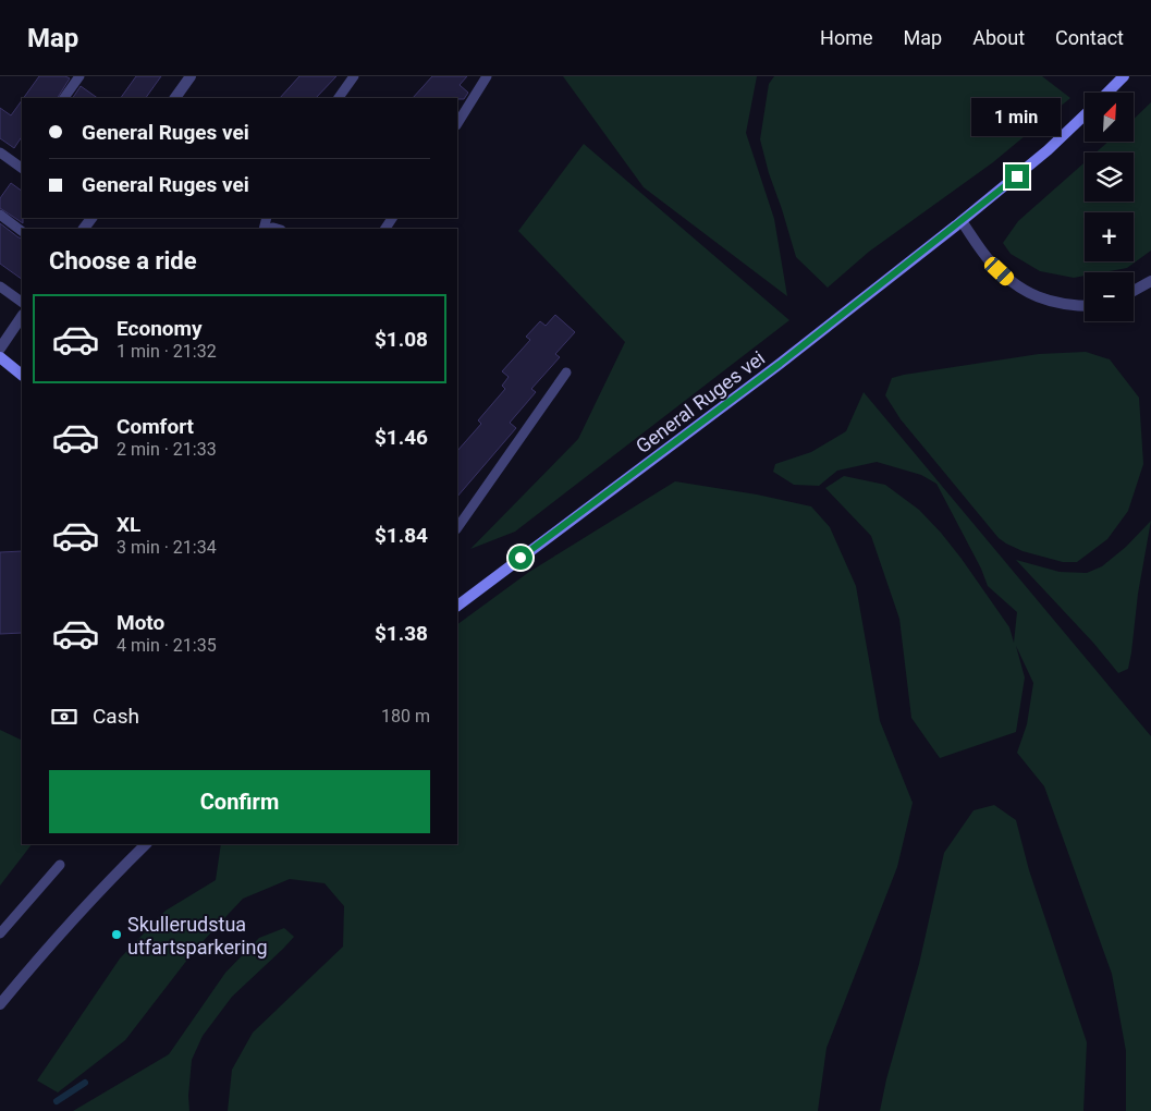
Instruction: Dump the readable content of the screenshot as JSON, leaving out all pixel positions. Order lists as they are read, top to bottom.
{
  "streets": {
    "main road": ["General Ruges vei"]
  },
  "places": ["Skullerudstua utfartsparkering"],
  "north": "top right",
  "page": {
    "header": "Map",
    "nav": [
      "Home",
      "Map",
      "About",
      "Contact"
    ],
    "map_buttons": ["+", "−"],
    "bubble": "1 min",
    "banner": ["General Ruges vei", "General Ruges vei"],
    "heading": "Choose a ride",
    "list": [
      {
        "name": "Economy",
        "note": "1 min · 21:32",
        "value": "$1.08"
      },
      {
        "name": "Comfort",
        "note": "2 min · 21:33",
        "value": "$1.46"
      },
      {
        "name": "XL",
        "note": "3 min · 21:34",
        "value": "$1.84"
      },
      {
        "name": "Moto",
        "note": "4 min · 21:35",
        "value": "$1.38"
      }
    ],
    "pay": ["Cash", "180 m"],
    "buttons": "Confirm"
  }
}
